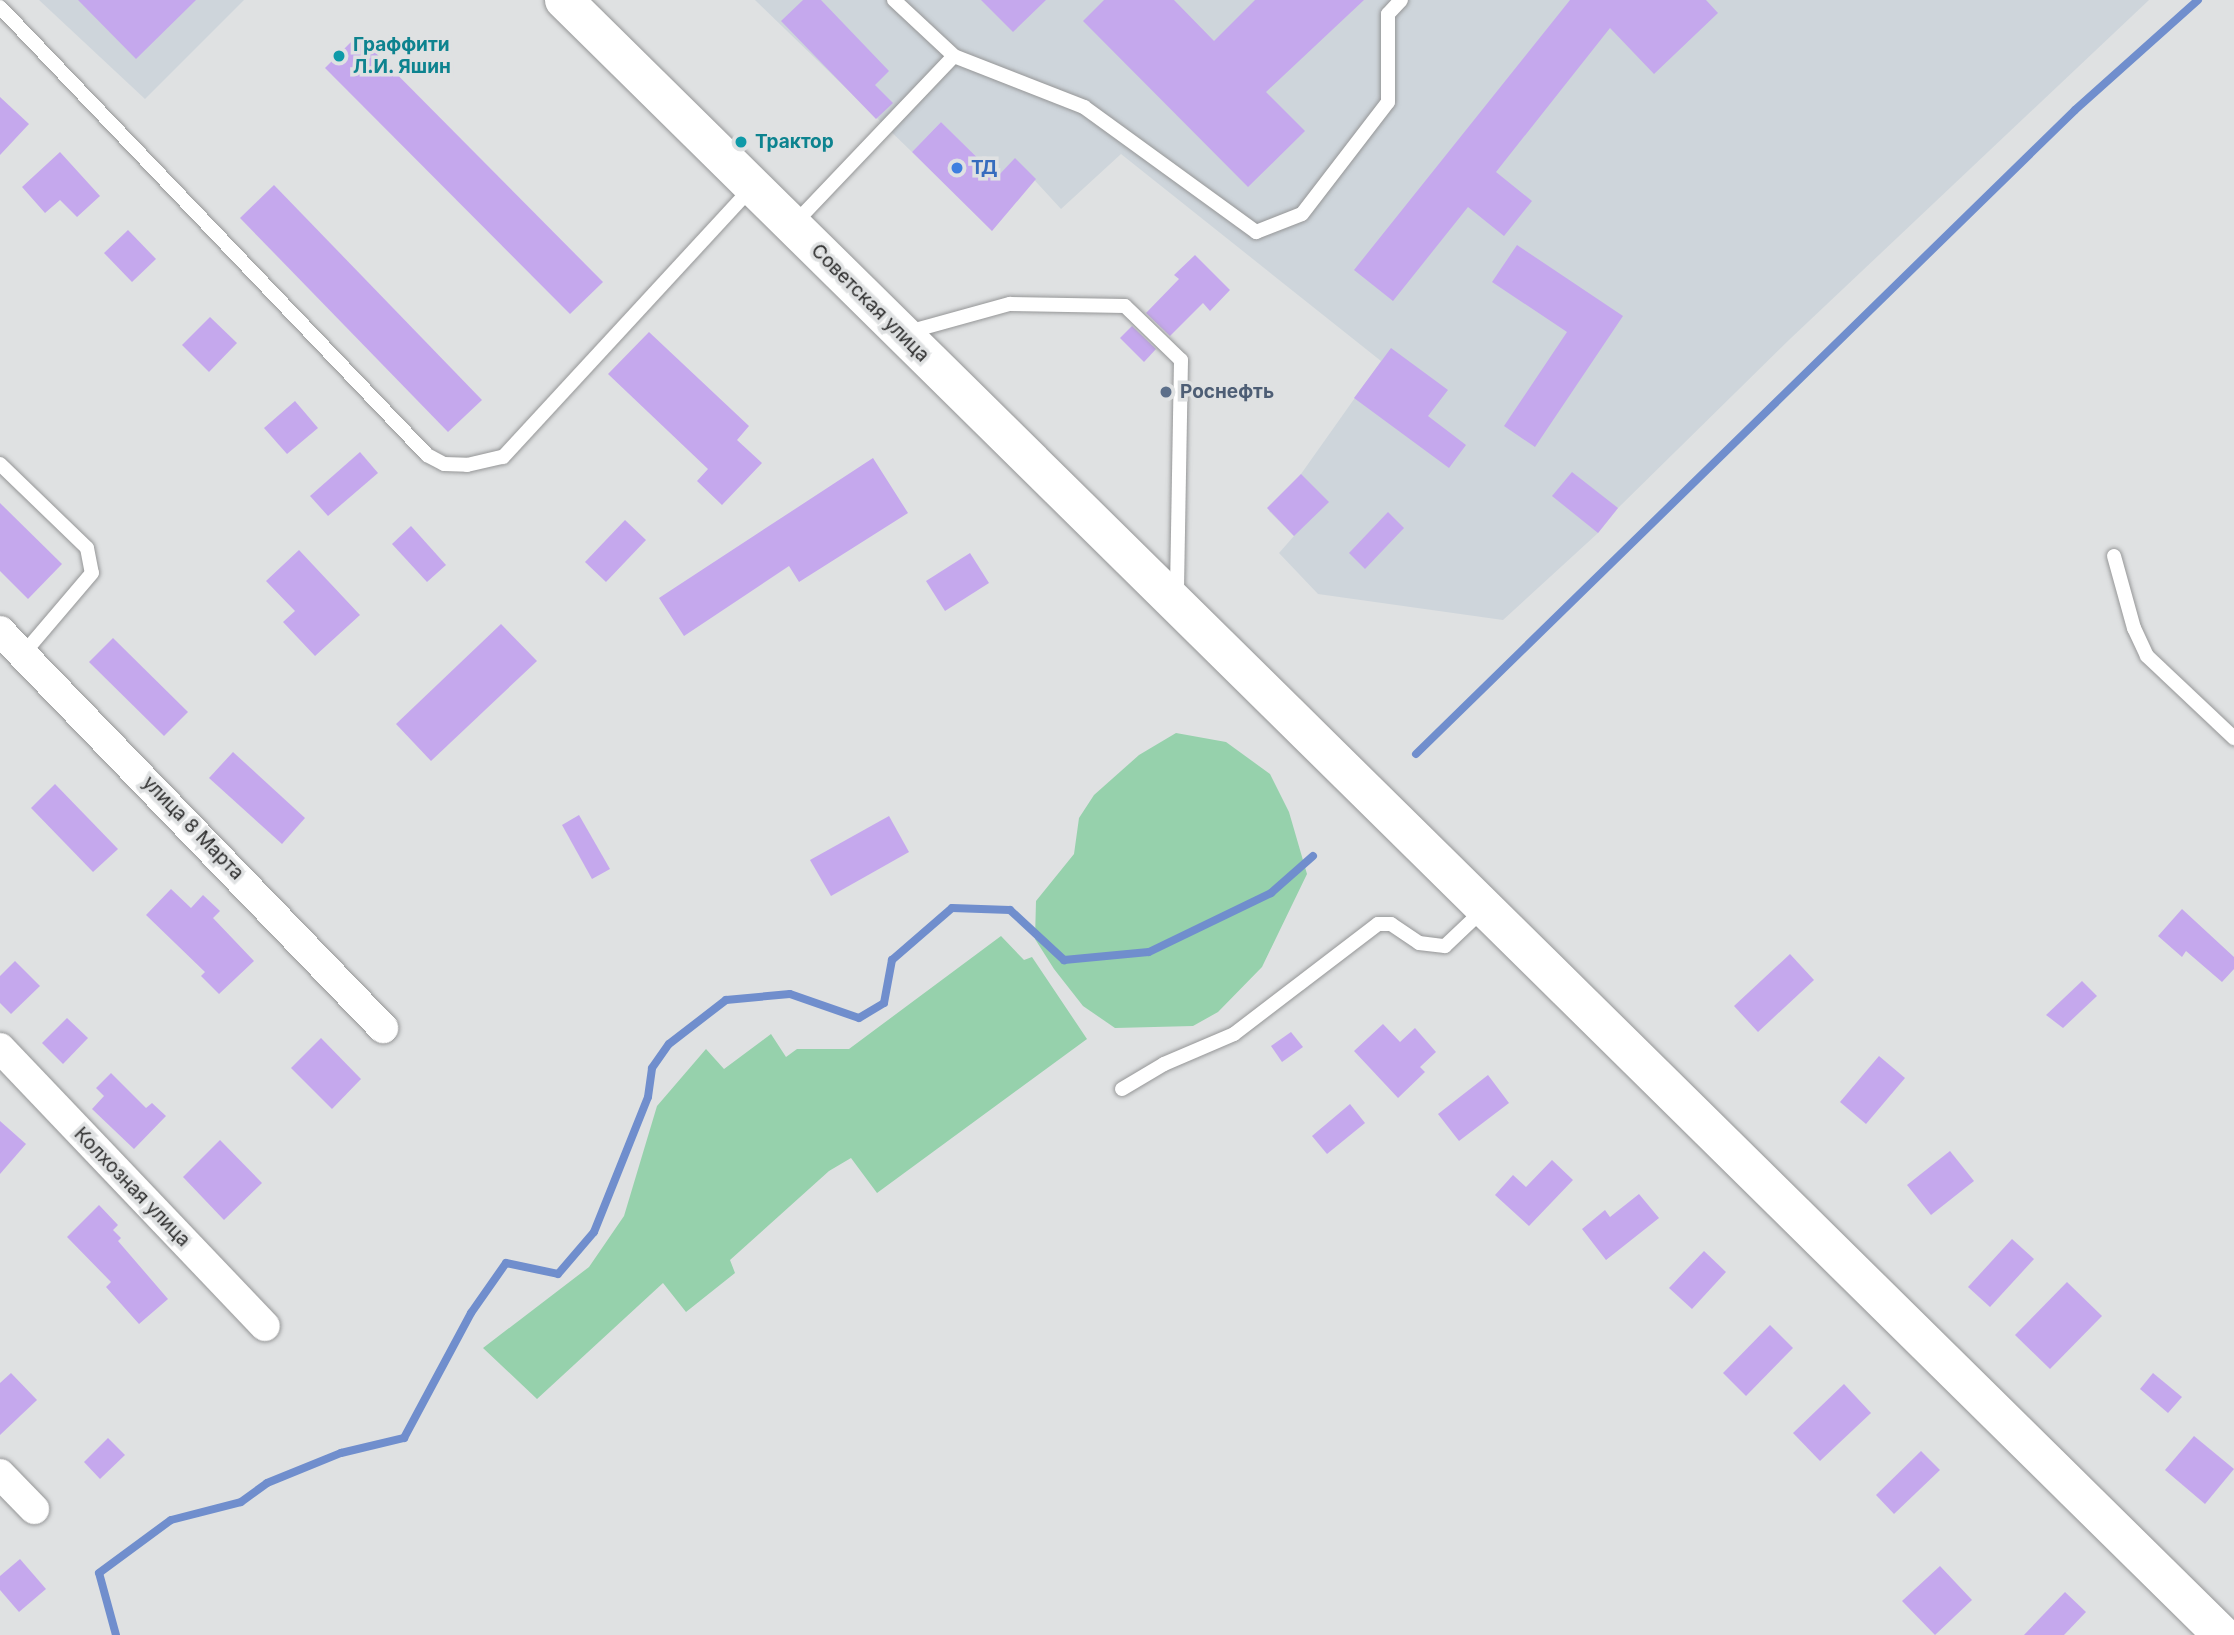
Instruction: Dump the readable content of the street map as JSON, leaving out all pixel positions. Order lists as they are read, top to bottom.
{
  "streets": {
    "main road": ["Советская улица"],
    "street": ["улица 8 Марта", "Колхозная улица"]
  },
  "places": [
    "Граффити Л.И. Яшин",
    "Трактор",
    "ТД",
    "Роснефть"
  ]
}
